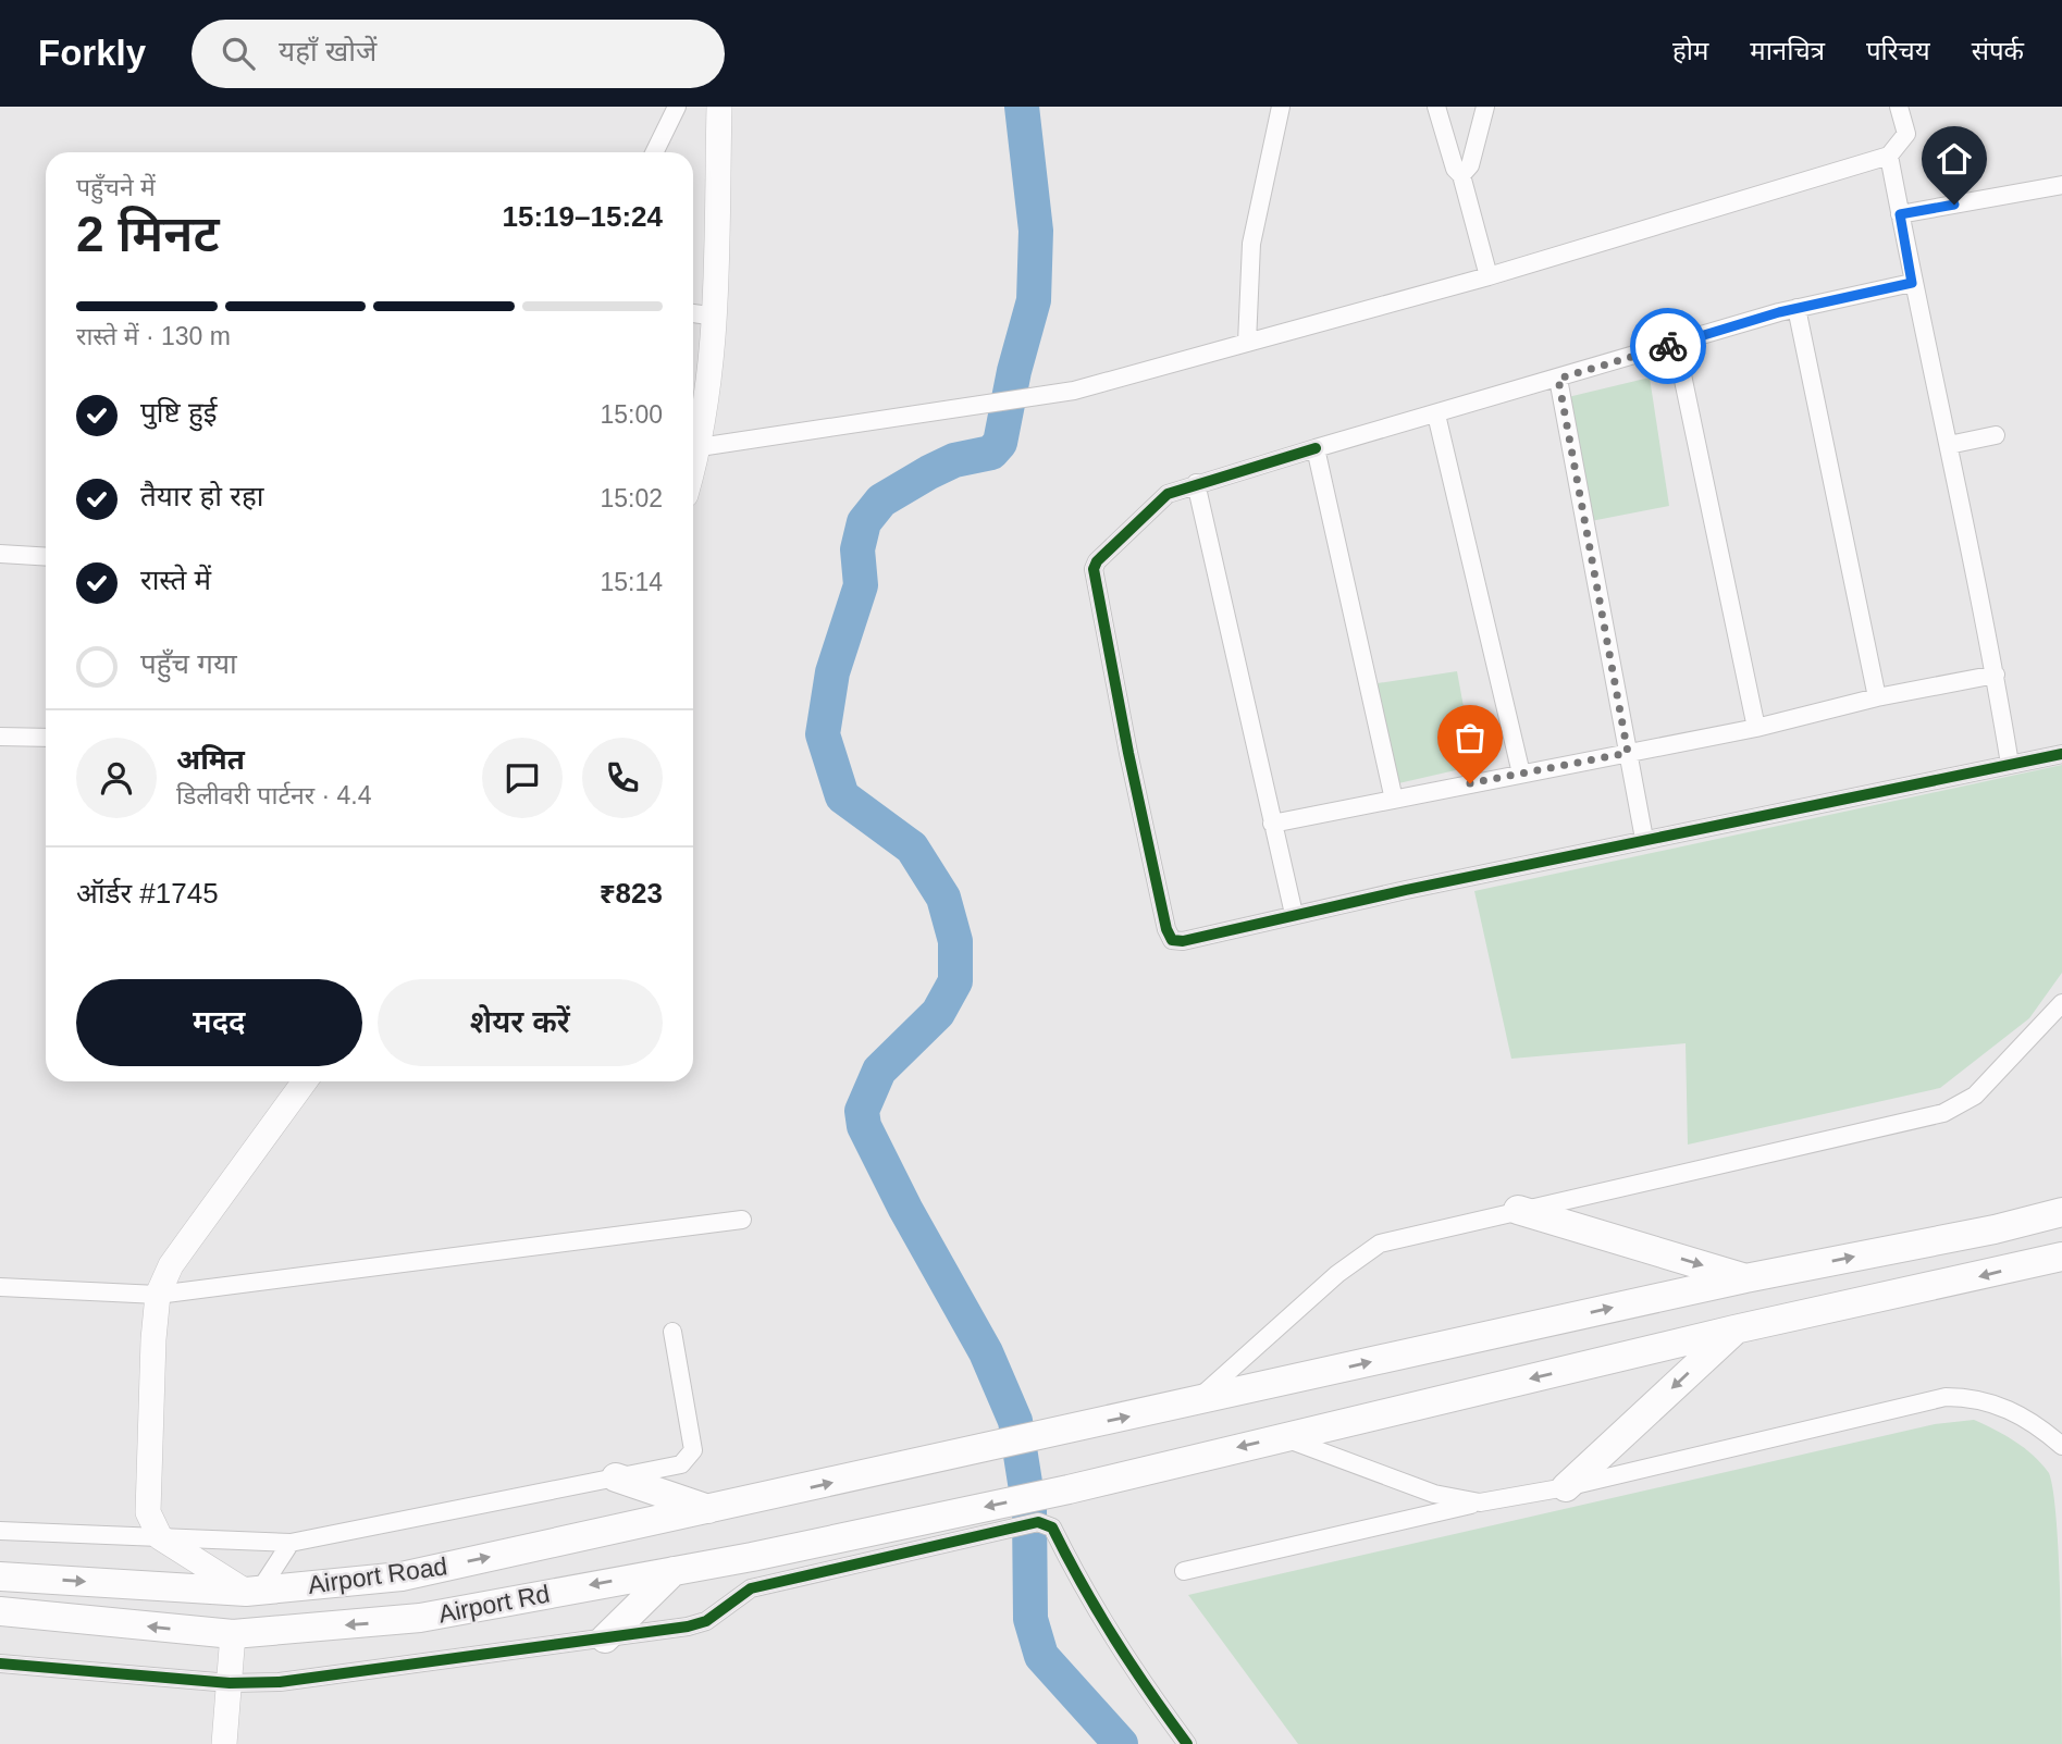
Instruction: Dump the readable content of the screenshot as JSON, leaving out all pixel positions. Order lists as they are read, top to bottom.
{
  "streets": {
    "main road": ["Airport Road", "Airport Rd"]
  },
  "one_way": ["Airport Road", "Airport Rd"],
  "page": {
    "header": "Forkly",
    "search": "यहाँ खोजें",
    "nav": [
      "होम",
      "मानचित्र",
      "परिचय",
      "संपर्क"
    ],
    "heading": ["2 मिनट", "पहुँचने में", "15:19–15:24"],
    "panel": [
      "अमित",
      "डिलीवरी पार्टनर · 4.4",
      "ऑर्डर #1745",
      "₹823"
    ],
    "bar": "रास्ते में · 130 m",
    "list": [
      ["पुष्टि हुई", "15:00"],
      ["तैयार हो रहा", "15:02"],
      ["रास्ते में", "15:14"],
      "पहुँच गया"
    ],
    "buttons": ["मदद", "शेयर करें"]
  }
}
